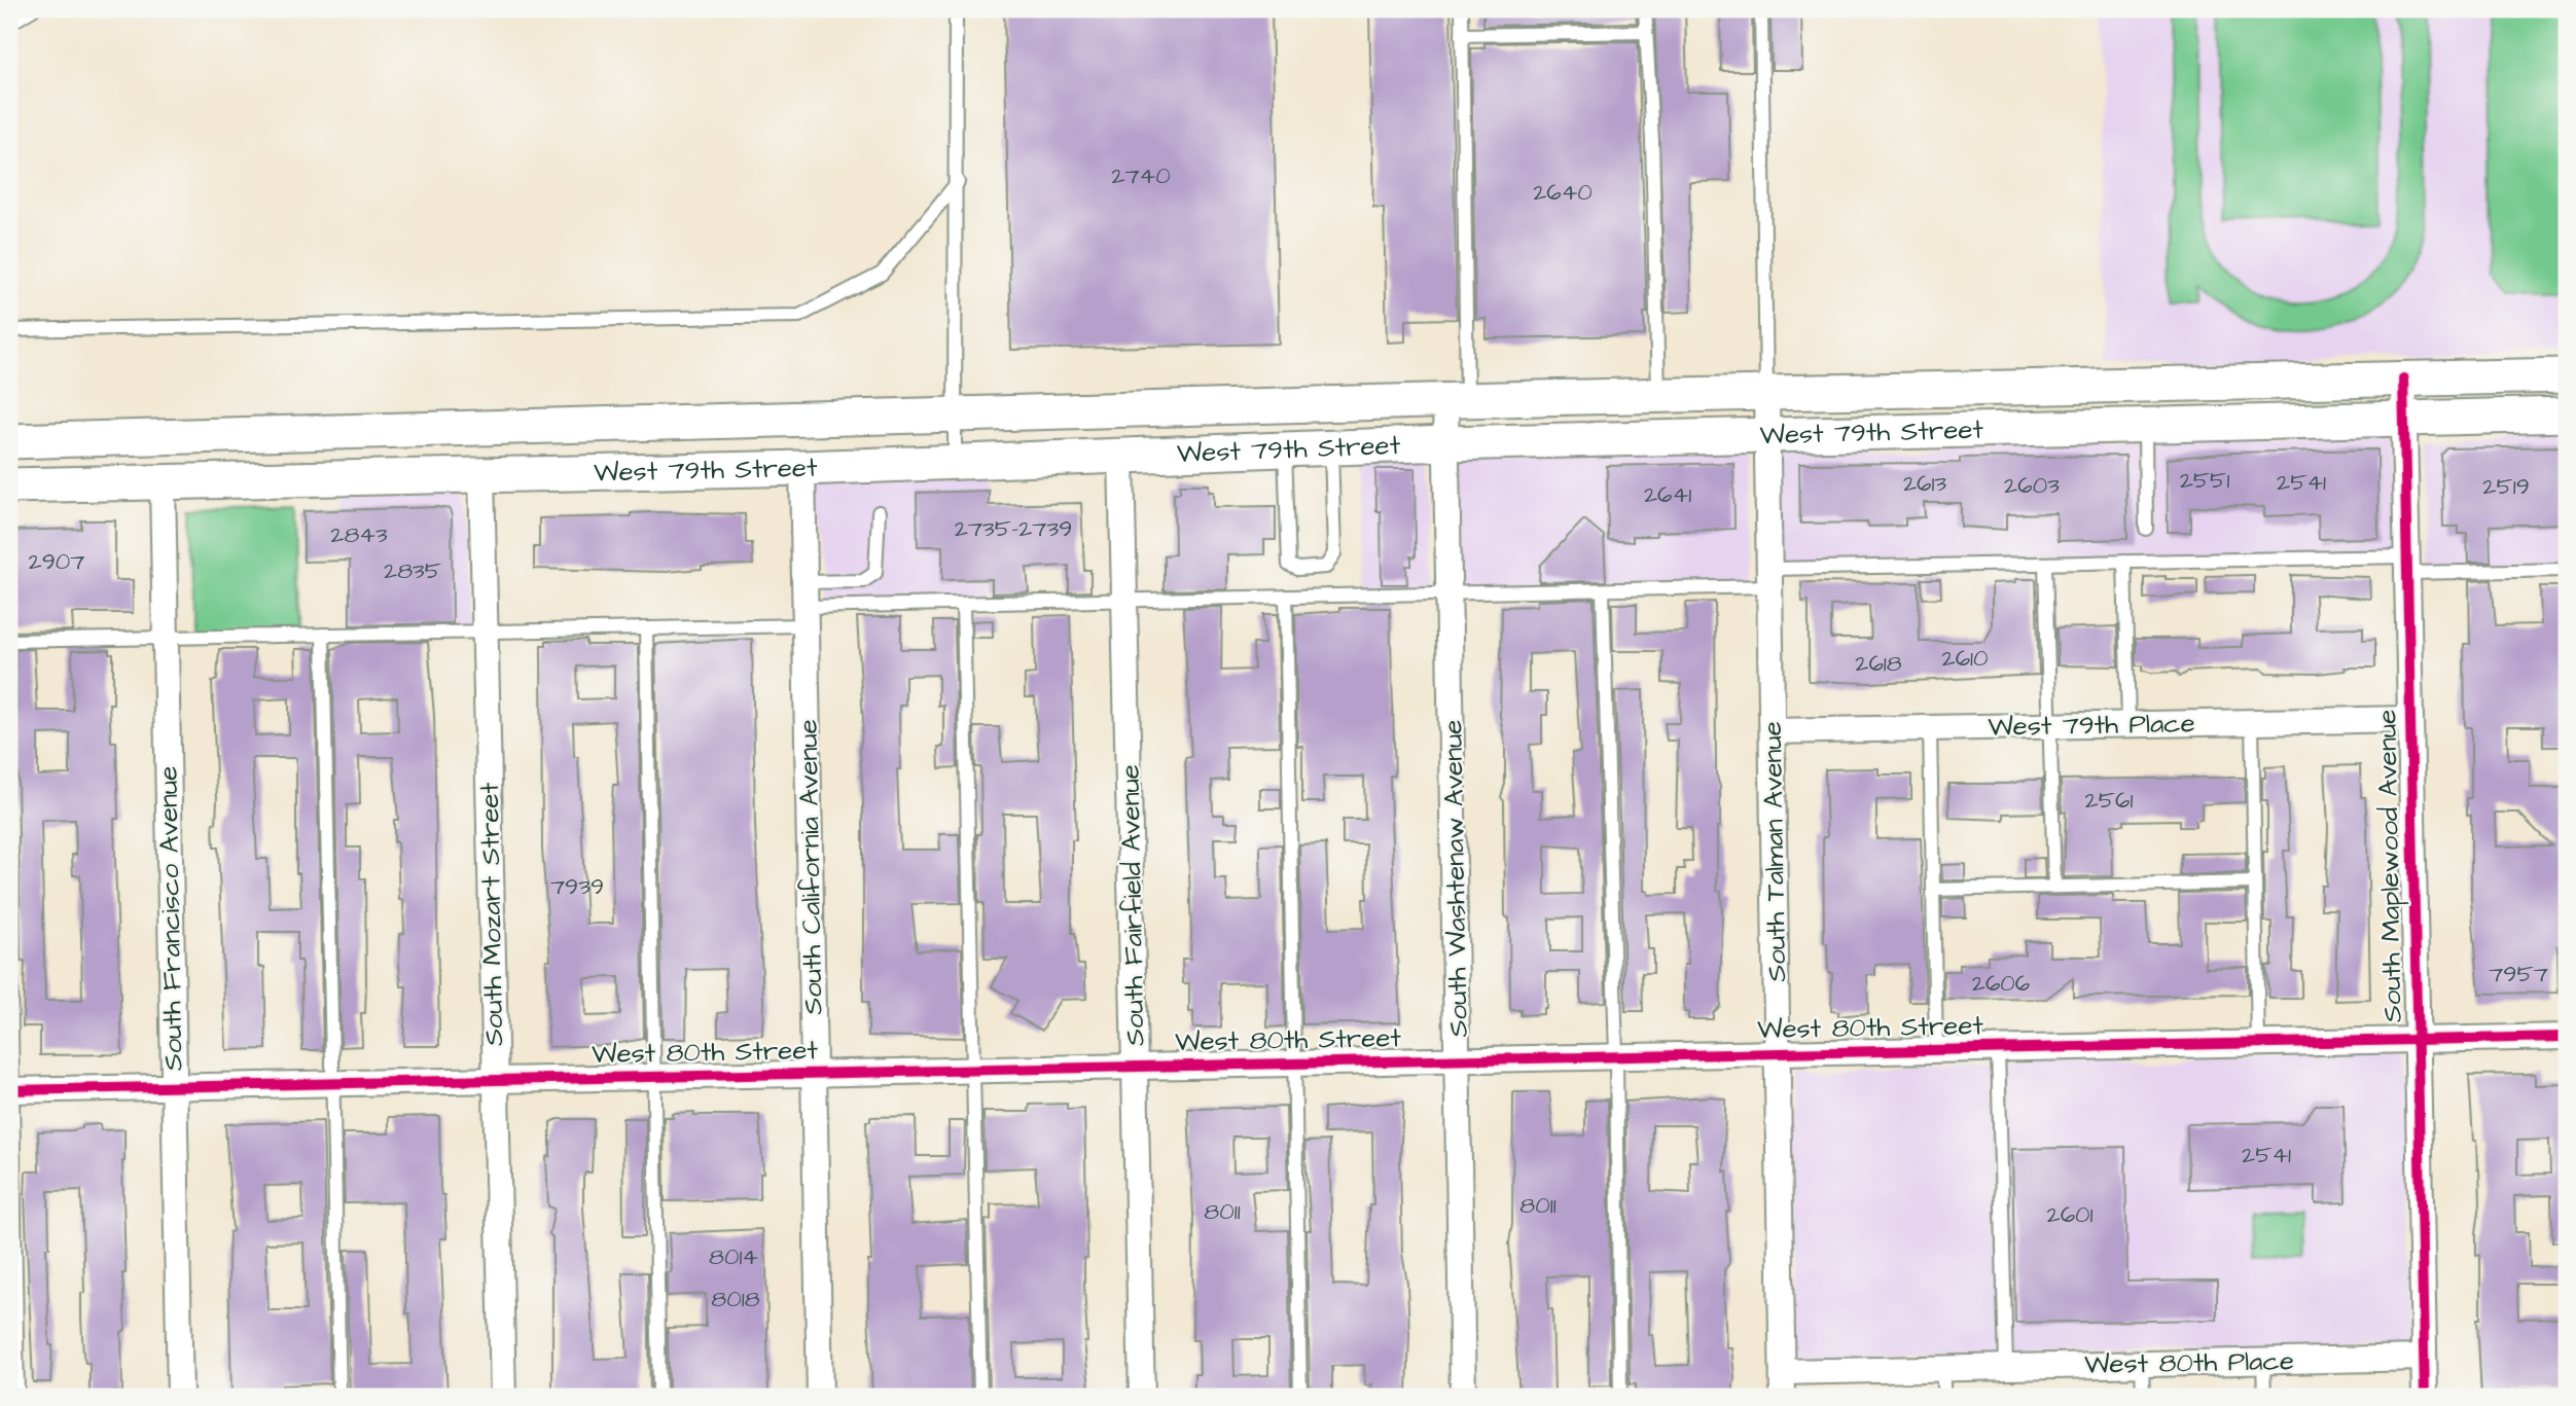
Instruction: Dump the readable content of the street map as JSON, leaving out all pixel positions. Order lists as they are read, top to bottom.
{
  "streets": {
    "main road": ["West 79th Street"],
    "street": [
      "West 79th Place",
      "South Talman Avenue",
      "South Maplewood Avenue",
      "South California Avenue",
      "South Washtenaw Avenue",
      "South Fairfield Avenue",
      "South Mozart Street",
      "South Francisco Avenue",
      "West 80th Street",
      "West 80th Place"
    ]
  },
  "crossings": [
    ["West 79th Street", "South Talman Avenue"],
    ["West 79th Street", "South Maplewood Avenue"],
    ["West 79th Street", "South California Avenue"],
    ["West 79th Street", "South Washtenaw Avenue"],
    ["West 79th Street", "South Fairfield Avenue"],
    ["West 79th Street", "South Mozart Street"],
    ["West 79th Street", "South Francisco Avenue"],
    ["West 79th Place", "South Talman Avenue"],
    ["West 79th Place", "South Maplewood Avenue"],
    ["South Talman Avenue", "West 80th Street"],
    ["South Talman Avenue", "West 80th Place"],
    ["South Maplewood Avenue", "West 80th Street"],
    ["South Maplewood Avenue", "West 80th Place"],
    ["South California Avenue", "West 80th Street"],
    ["South Washtenaw Avenue", "West 80th Street"],
    ["South Fairfield Avenue", "West 80th Street"],
    ["South Mozart Street", "West 80th Street"],
    ["South Francisco Avenue", "West 80th Street"]
  ],
  "house_numbers": [
    "2740",
    "2640",
    "2551",
    "2541",
    "2613",
    "2603",
    "2519",
    "2641",
    "2735-2739",
    "2843",
    "2907",
    "2835",
    "2610",
    "2618",
    "2561",
    "7939",
    "7957",
    "2606",
    "2541",
    "8011",
    "8011",
    "2601",
    "8014",
    "8018"
  ]
}
